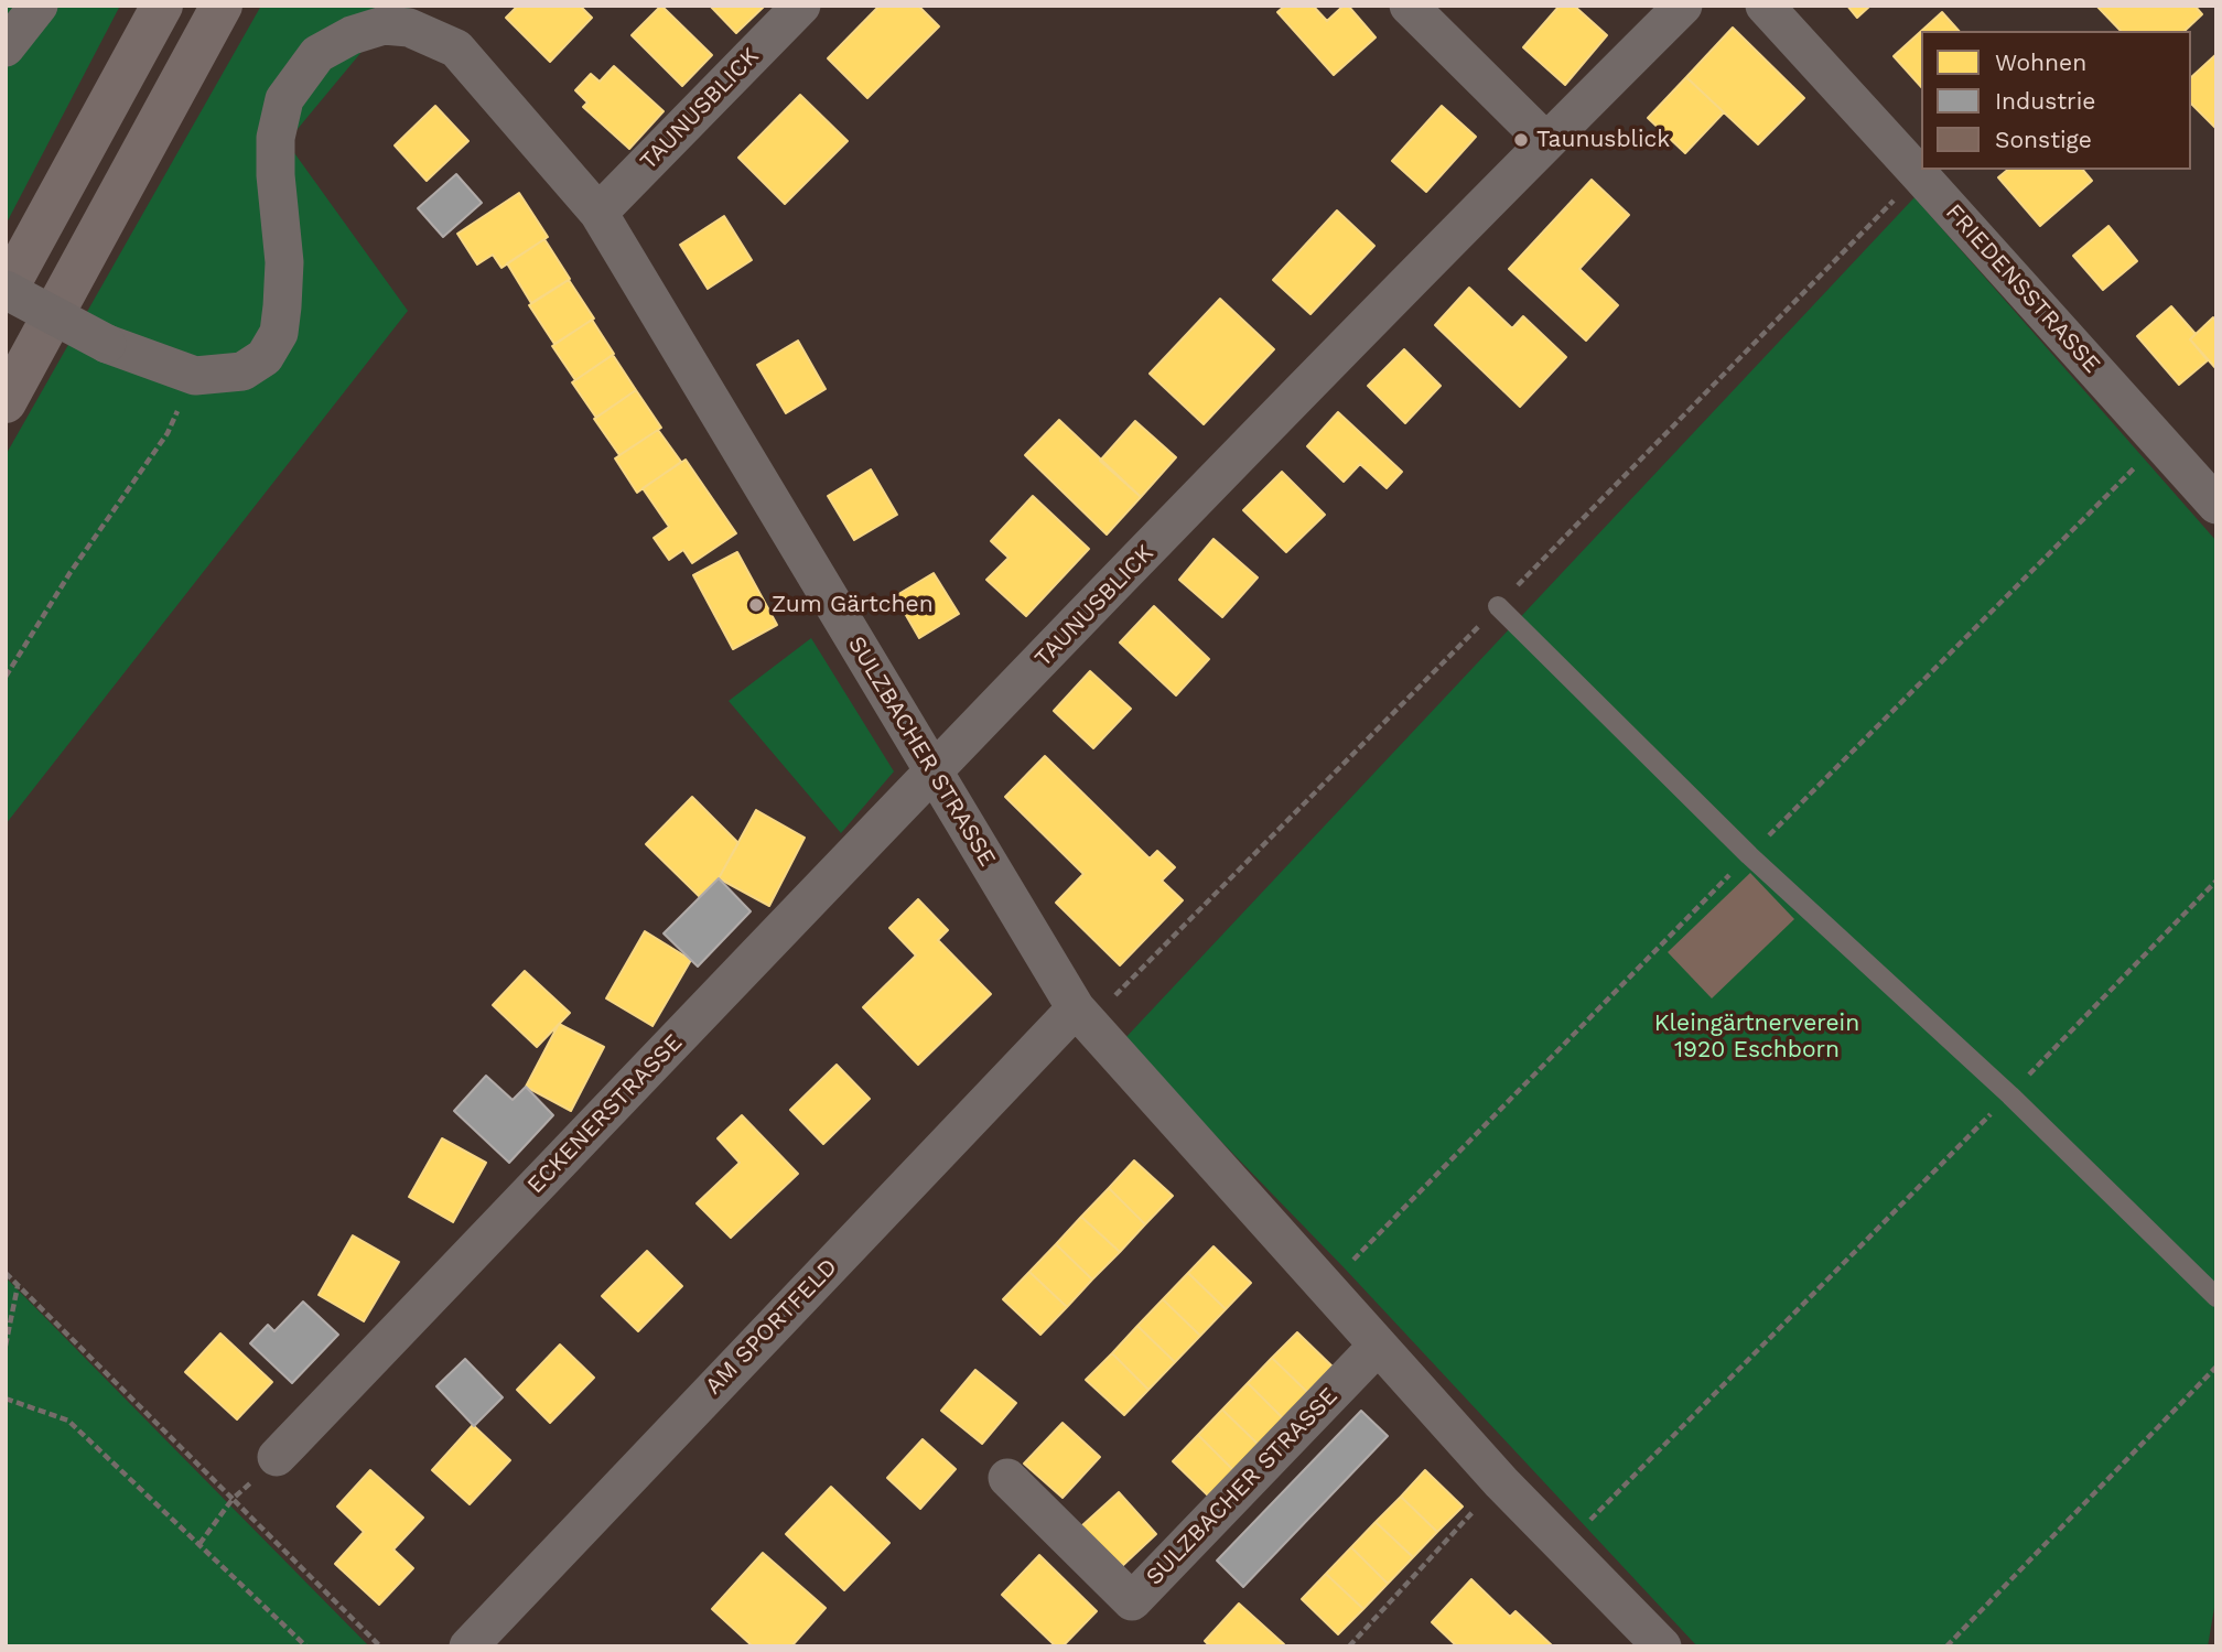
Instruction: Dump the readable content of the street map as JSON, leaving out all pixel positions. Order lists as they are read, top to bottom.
{
  "streets": {
    "street": [
      "TAUNUSBLICK",
      "FRIEDENSSTRASSE",
      "SULZBACHER STRASSE",
      "ECKENERSTRASSE",
      "AM SPORTFELD"
    ]
  },
  "crossings": [
    ["TAUNUSBLICK", "SULZBACHER STRASSE"],
    ["TAUNUSBLICK", "ECKENERSTRASSE"],
    ["SULZBACHER STRASSE", "ECKENERSTRASSE"],
    ["SULZBACHER STRASSE", "AM SPORTFELD"]
  ],
  "parks": ["Kleingärtnerverein 1920 Eschborn"],
  "places": ["Taunusblick", "Zum Gärtchen"],
  "legend": ["Wohnen", "Industrie", "Sonstige"]
}
